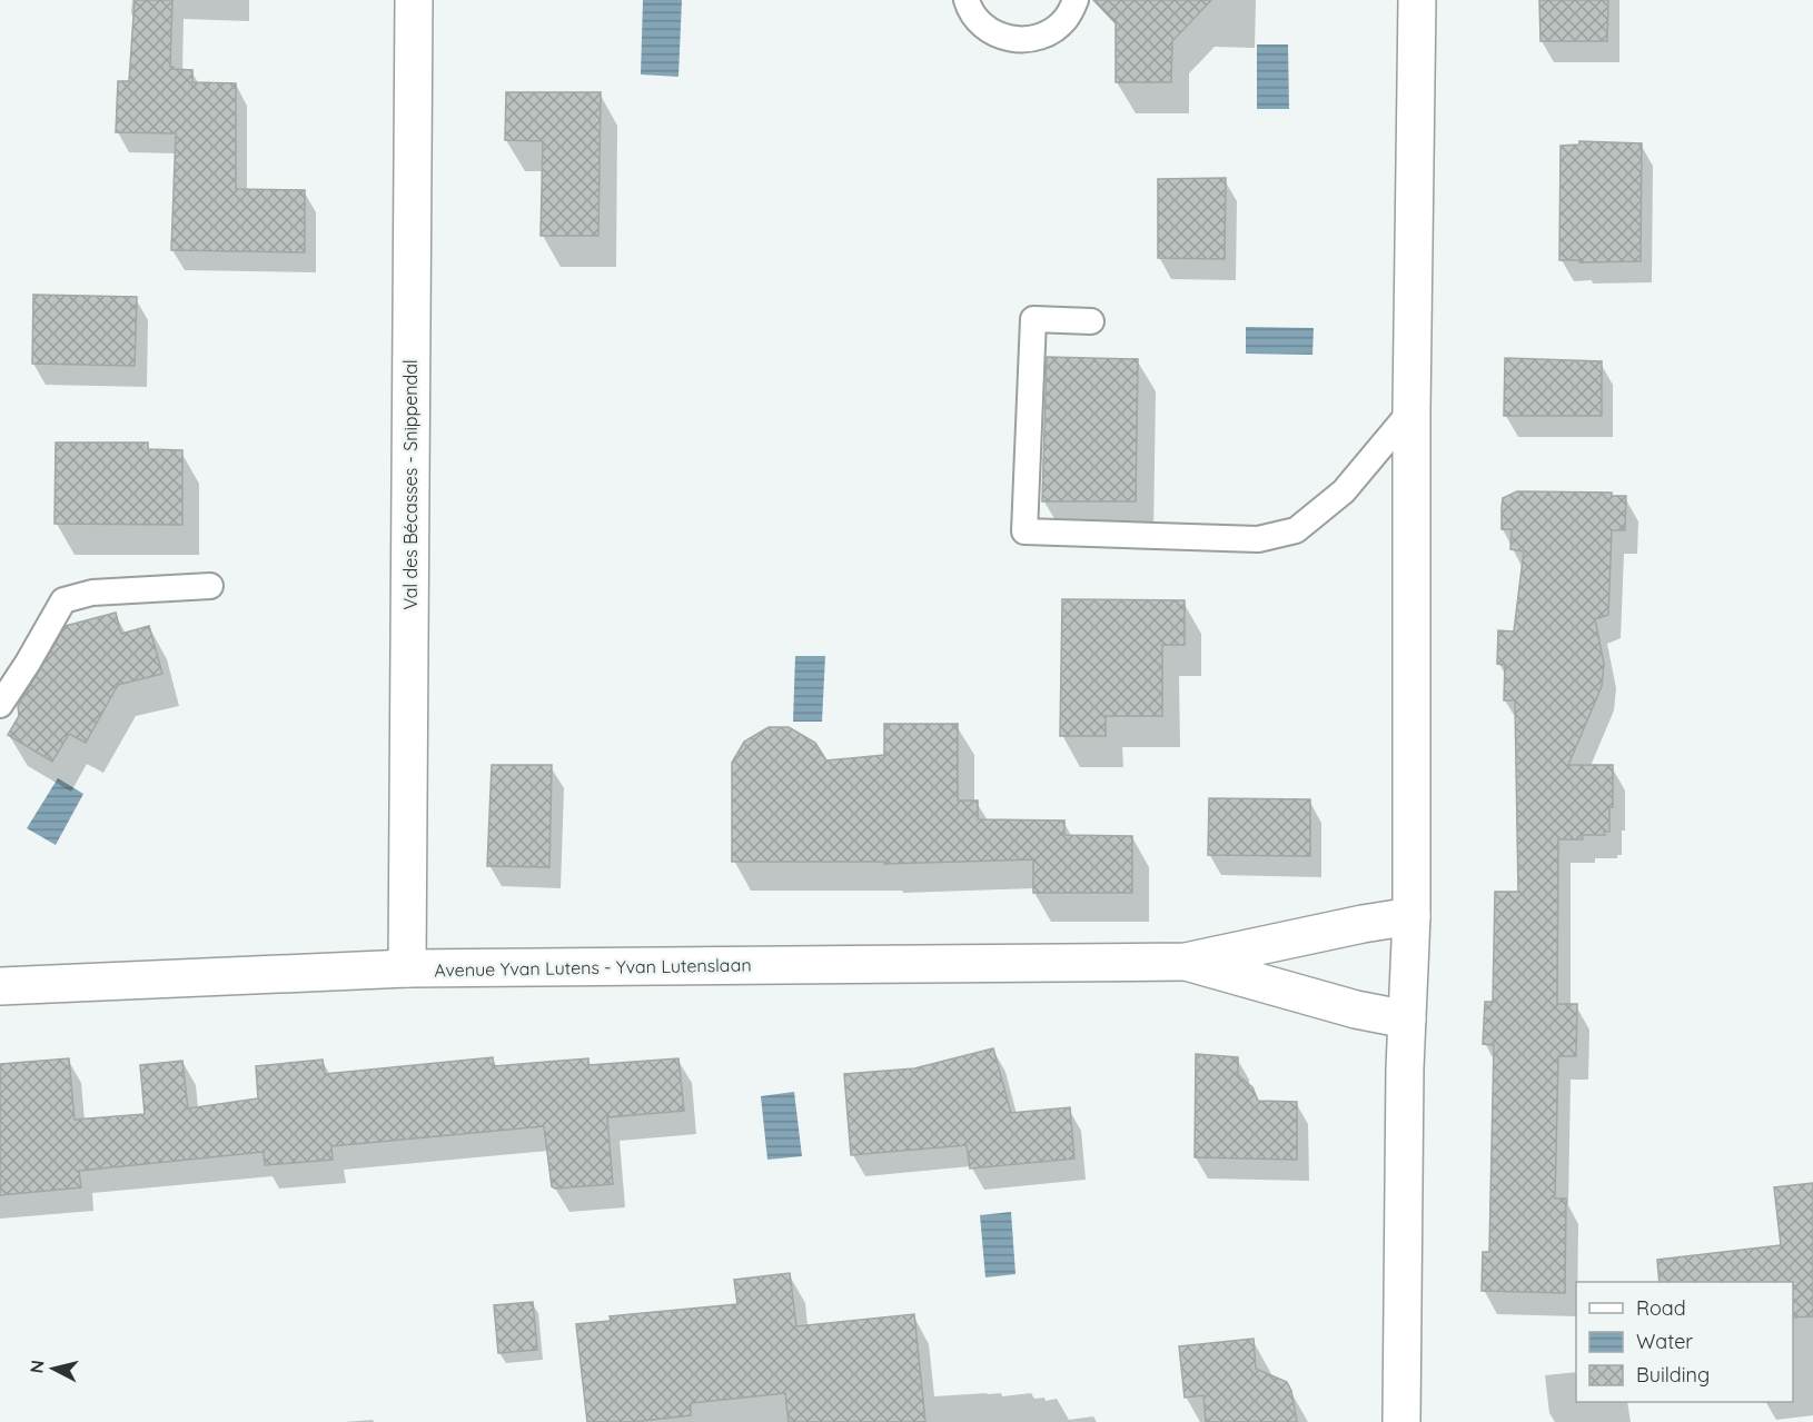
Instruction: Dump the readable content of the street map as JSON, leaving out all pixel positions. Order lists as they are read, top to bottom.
{
  "streets": {
    "street": ["Val des Bécasses - Snippendal", "Avenue Yvan Lutens - Yvan Lutenslaan"]
  },
  "crossings": [
    ["Val des Bécasses - Snippendal", "Avenue Yvan Lutens - Yvan Lutenslaan"]
  ],
  "legend": ["Road", "Water", "Building"],
  "north": "left"
}
